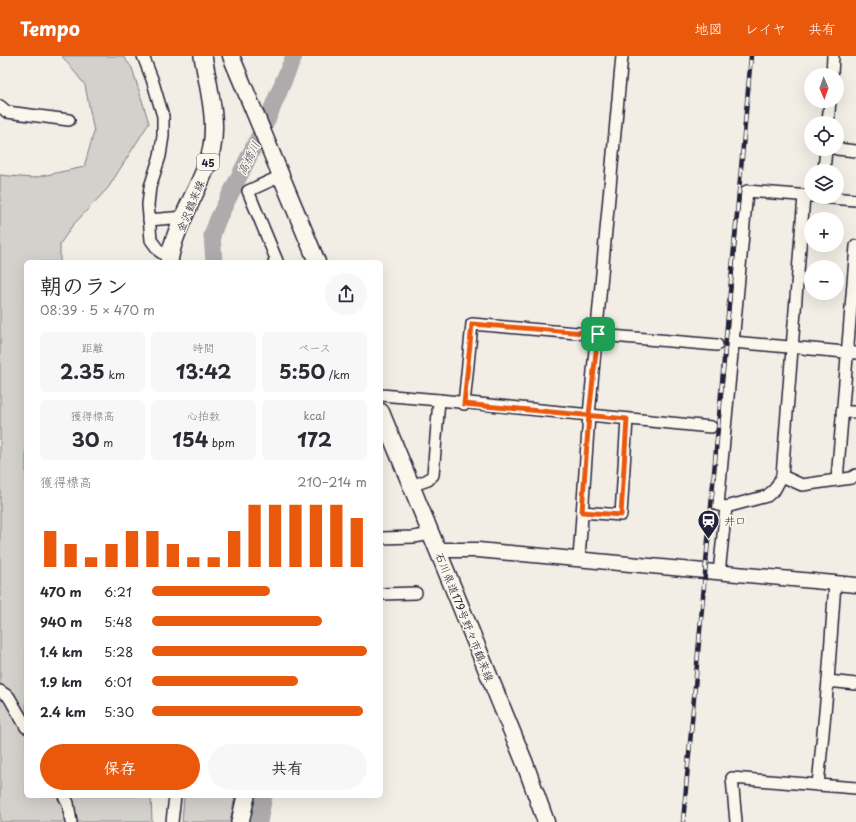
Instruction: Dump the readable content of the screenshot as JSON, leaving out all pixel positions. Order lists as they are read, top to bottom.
{
  "streets": {
    "main road": ["45", "金沢鶴来線", "石川県道179号野々市鶴来線"]
  },
  "water": ["高橋川"],
  "places": {
    "station": ["井口"]
  },
  "north": "bottom",
  "page": {
    "header": "Tempo",
    "nav": ["地図", "レイヤ", "共有"],
    "map_buttons": ["+", "−"],
    "heading": ["朝のラン", "08:39 · 5 × 470 m"],
    "stats": [
      ["距離", "2.35 km"],
      ["時間", "13:42"],
      ["ペース", "5:50 /km"],
      ["獲得標高", "30 m"],
      ["心拍数", "154 bpm"],
      ["kcal", "172"]
    ],
    "chart": ["獲得標高", "210–214 m"],
    "list": [
      {
        "name": "470 m",
        "note": "6:21"
      },
      {
        "name": "940 m",
        "note": "5:48"
      },
      {
        "name": "1.4 km",
        "note": "5:28"
      },
      {
        "name": "1.9 km",
        "note": "6:01"
      },
      {
        "name": "2.4 km",
        "note": "5:30"
      }
    ],
    "buttons": ["保存", "共有"]
  }
}
